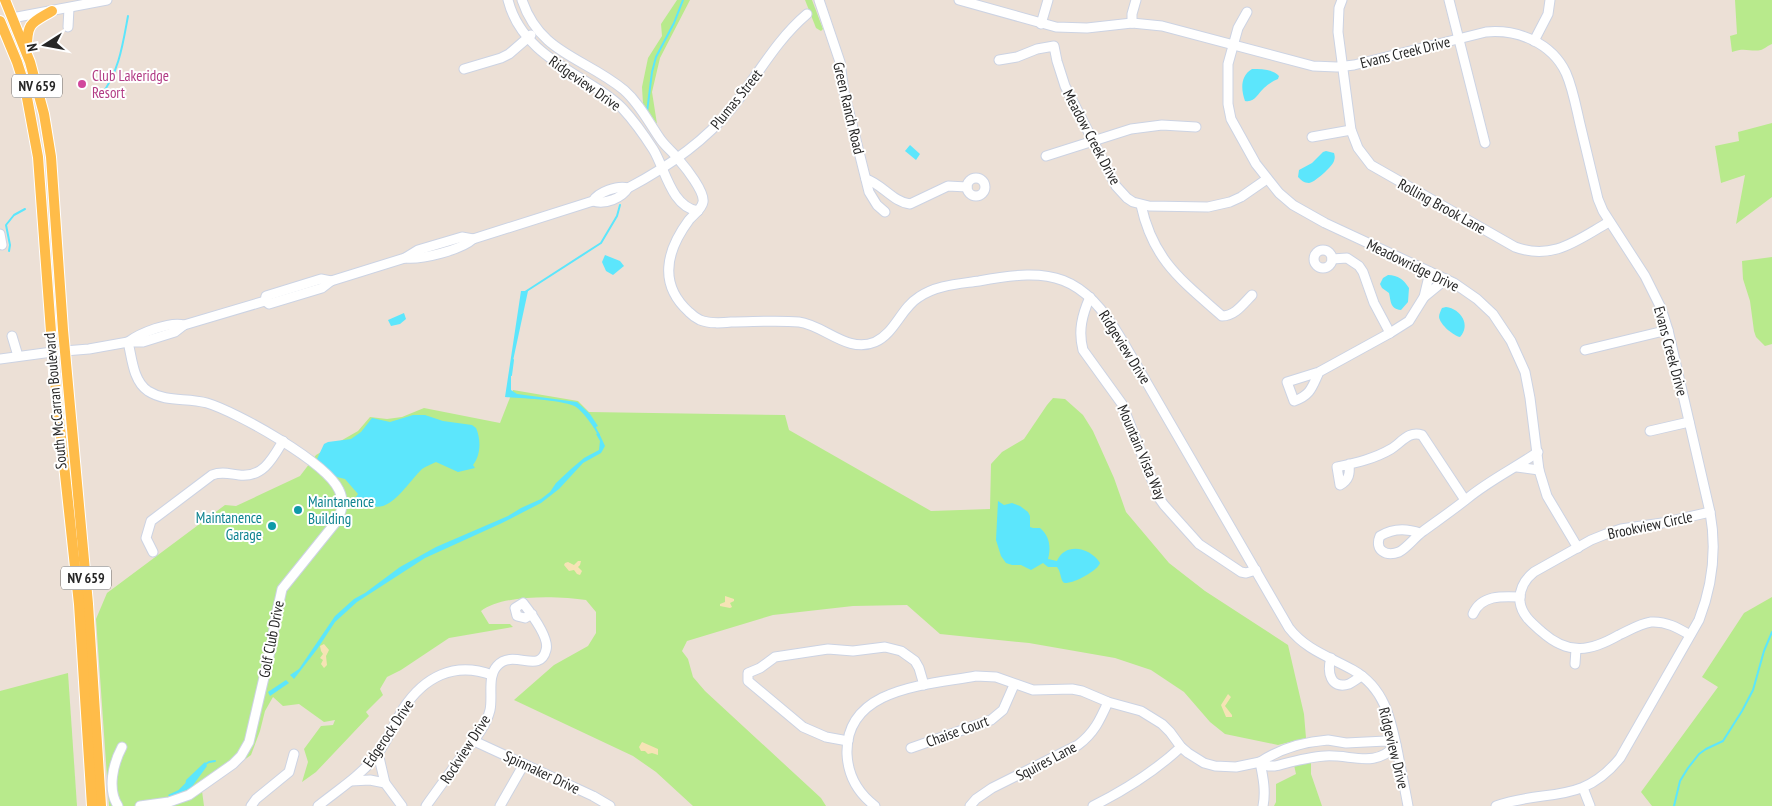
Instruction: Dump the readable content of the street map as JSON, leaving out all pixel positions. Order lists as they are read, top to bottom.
{
  "streets": {
    "main road": ["NV 659", "South McCarran Boulevard"],
    "street": [
      "Evans Creek Drive",
      "Ridgeview Drive",
      "Plumas Street",
      "Green Ranch Road",
      "Meadow Creek Drive",
      "Rolling Brook Lane",
      "Meadowridge Drive",
      "Mountain Vista Way",
      "Brookview Circle",
      "Golf Club Drive",
      "Chaise Court",
      "Edgerock Drive",
      "Rockview Drive",
      "Squires Lane",
      "Spinnaker Drive"
    ]
  },
  "crossings": [
    ["Evans Creek Drive", "Rolling Brook Lane"],
    ["Evans Creek Drive", "Meadowridge Drive"],
    ["Evans Creek Drive", "Brookview Circle"],
    ["Ridgeview Drive", "Plumas Street"],
    ["Ridgeview Drive", "Mountain Vista Way"],
    ["Plumas Street", "South McCarran Boulevard"],
    ["Plumas Street", "Golf Club Drive"],
    ["Meadowridge Drive", "Brookview Circle"],
    ["Edgerock Drive", "Rockview Drive"],
    ["Rockview Drive", "Spinnaker Drive"]
  ],
  "places": ["Club Lakeridge Resort", "Maintanence Building", "Maintanence Garage"],
  "north": "left"
}
